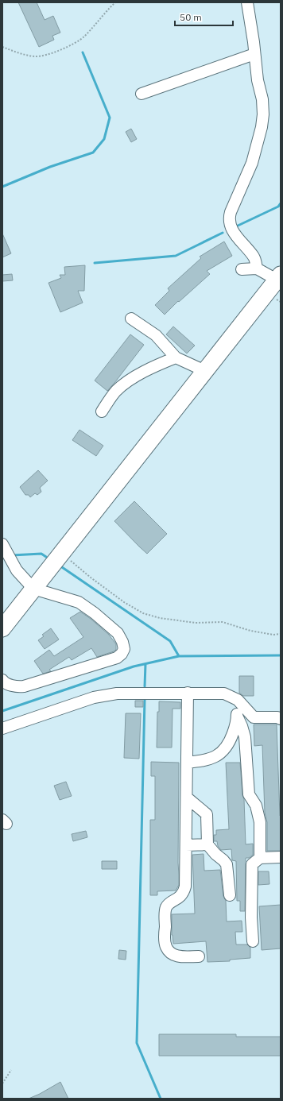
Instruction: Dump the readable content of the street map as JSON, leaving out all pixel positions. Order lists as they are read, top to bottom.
{
  "scale_bar": "50 m"
}
